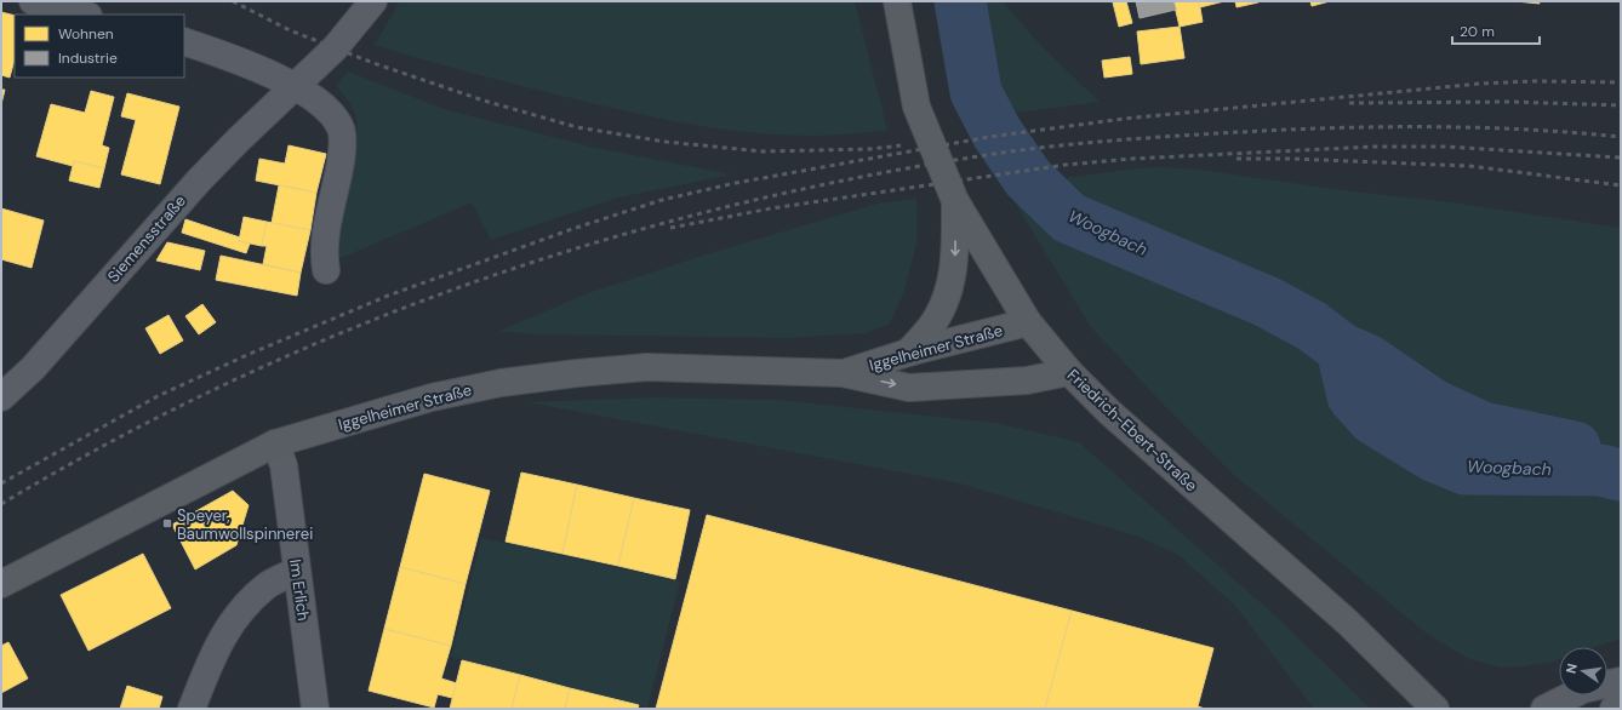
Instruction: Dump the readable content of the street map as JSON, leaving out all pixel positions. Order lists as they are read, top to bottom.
{
  "streets": {
    "main road": ["Iggelheimer Straße", "Friedrich-Ebert-Straße"],
    "street": ["Siemensstraße", "Im Erlich"]
  },
  "crossings": [
    ["Iggelheimer Straße", "Friedrich-Ebert-Straße"],
    ["Iggelheimer Straße", "Im Erlich"]
  ],
  "water": ["Woogbach"],
  "places": {
    "transit": ["Speyer, Baumwollspinnerei"]
  },
  "legend": ["Wohnen", "Industrie"],
  "scale_bar": "20 m",
  "north": "left"
}
